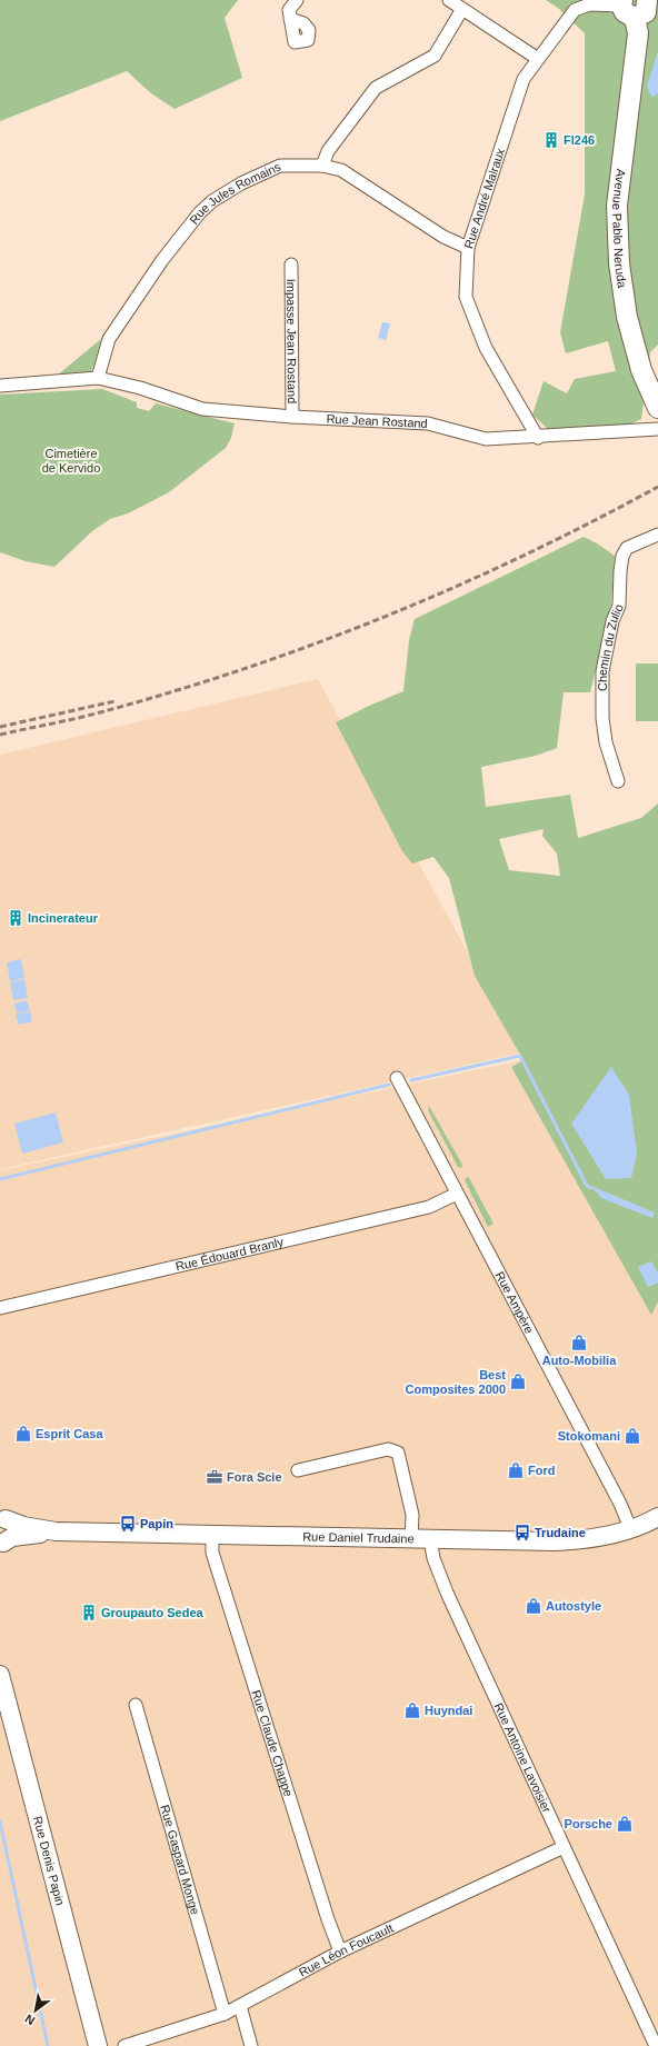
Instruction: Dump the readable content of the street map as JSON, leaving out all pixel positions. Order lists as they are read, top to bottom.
{
  "streets": {
    "main road": ["Avenue Pablo Neruda", "Rue Daniel Trudaine", "Rue Denis Papin"],
    "street": [
      "Rue Jules Romains",
      "Rue André Malraux",
      "Impasse Jean Rostand",
      "Rue Jean Rostand",
      "Chemin du Zulio",
      "Rue Édouard Branly",
      "Rue Ampère",
      "Rue Claude Chappe",
      "Rue Antoine Lavoisier",
      "Rue Gaspard Monge",
      "Rue Léon Foucault"
    ]
  },
  "crossings": [
    ["Rue Jules Romains", "Rue André Malraux"],
    ["Rue Jules Romains", "Rue Jean Rostand"],
    ["Rue André Malraux", "Avenue Pablo Neruda"],
    ["Rue André Malraux", "Rue Jean Rostand"],
    ["Impasse Jean Rostand", "Rue Jean Rostand"],
    ["Rue Édouard Branly", "Rue Ampère"],
    ["Rue Ampère", "Rue Daniel Trudaine"],
    ["Rue Daniel Trudaine", "Rue Claude Chappe"],
    ["Rue Daniel Trudaine", "Rue Antoine Lavoisier"],
    ["Rue Claude Chappe", "Rue Léon Foucault"],
    ["Rue Antoine Lavoisier", "Rue Léon Foucault"],
    ["Rue Gaspard Monge", "Rue Léon Foucault"]
  ],
  "parks": ["Cimetière de Kervido"],
  "places": {
    "building": ["Fl246", "Incinerateur", "Groupauto Sedea"],
    "shop": [
      "Auto-Mobilia",
      "Best Composites 2000",
      "Esprit Casa",
      "Stokomani",
      "Ford",
      "Autostyle",
      "Huyndai",
      "Porsche"
    ],
    "office": ["Fora Scie"],
    "bus stop": ["Papin", "Trudaine"]
  },
  "north": "bottom left"
}
